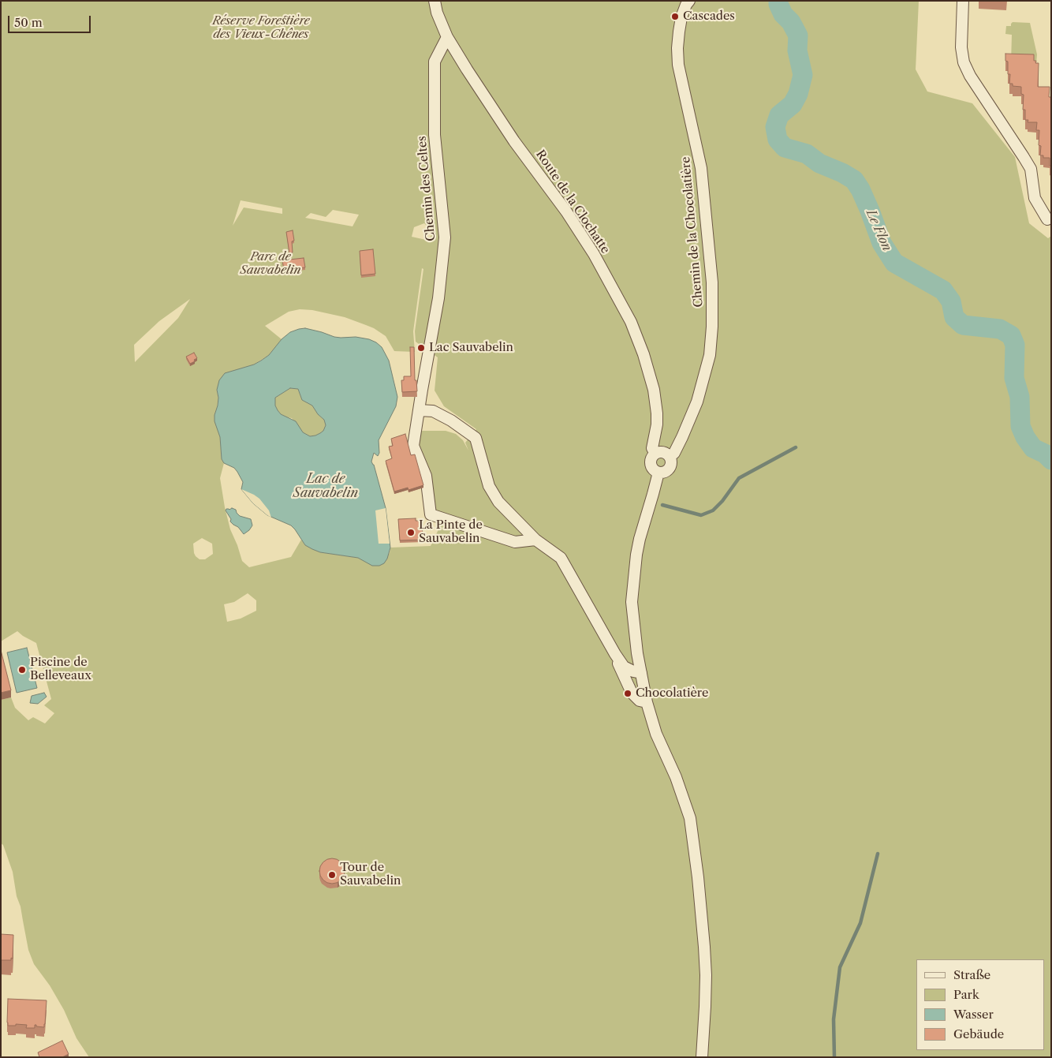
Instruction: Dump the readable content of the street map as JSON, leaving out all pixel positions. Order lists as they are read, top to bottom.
{
  "streets": {
    "street": ["Chemin des Celtes", "Route de la Clochatte", "Chemin de la Chocolatière"]
  },
  "crossings": [
    ["Chemin des Celtes", "Route de la Clochatte"],
    ["Route de la Clochatte", "Chemin de la Chocolatière"]
  ],
  "water": ["Le Flon", "Lac de Sauvabelin"],
  "parks": ["Réserve Forestière des Vieux-Chênes", "Parc de Sauvabelin"],
  "places": [
    "Cascades",
    "Lac Sauvabelin",
    "La Pinte de Sauvabelin",
    "Piscine de Belleveaux",
    "Chocolatière",
    "Tour de Sauvabelin"
  ],
  "legend": [
    "Straße",
    "Park",
    "Wasser",
    "Gebäude"
  ],
  "scale_bar": "50 m"
}
